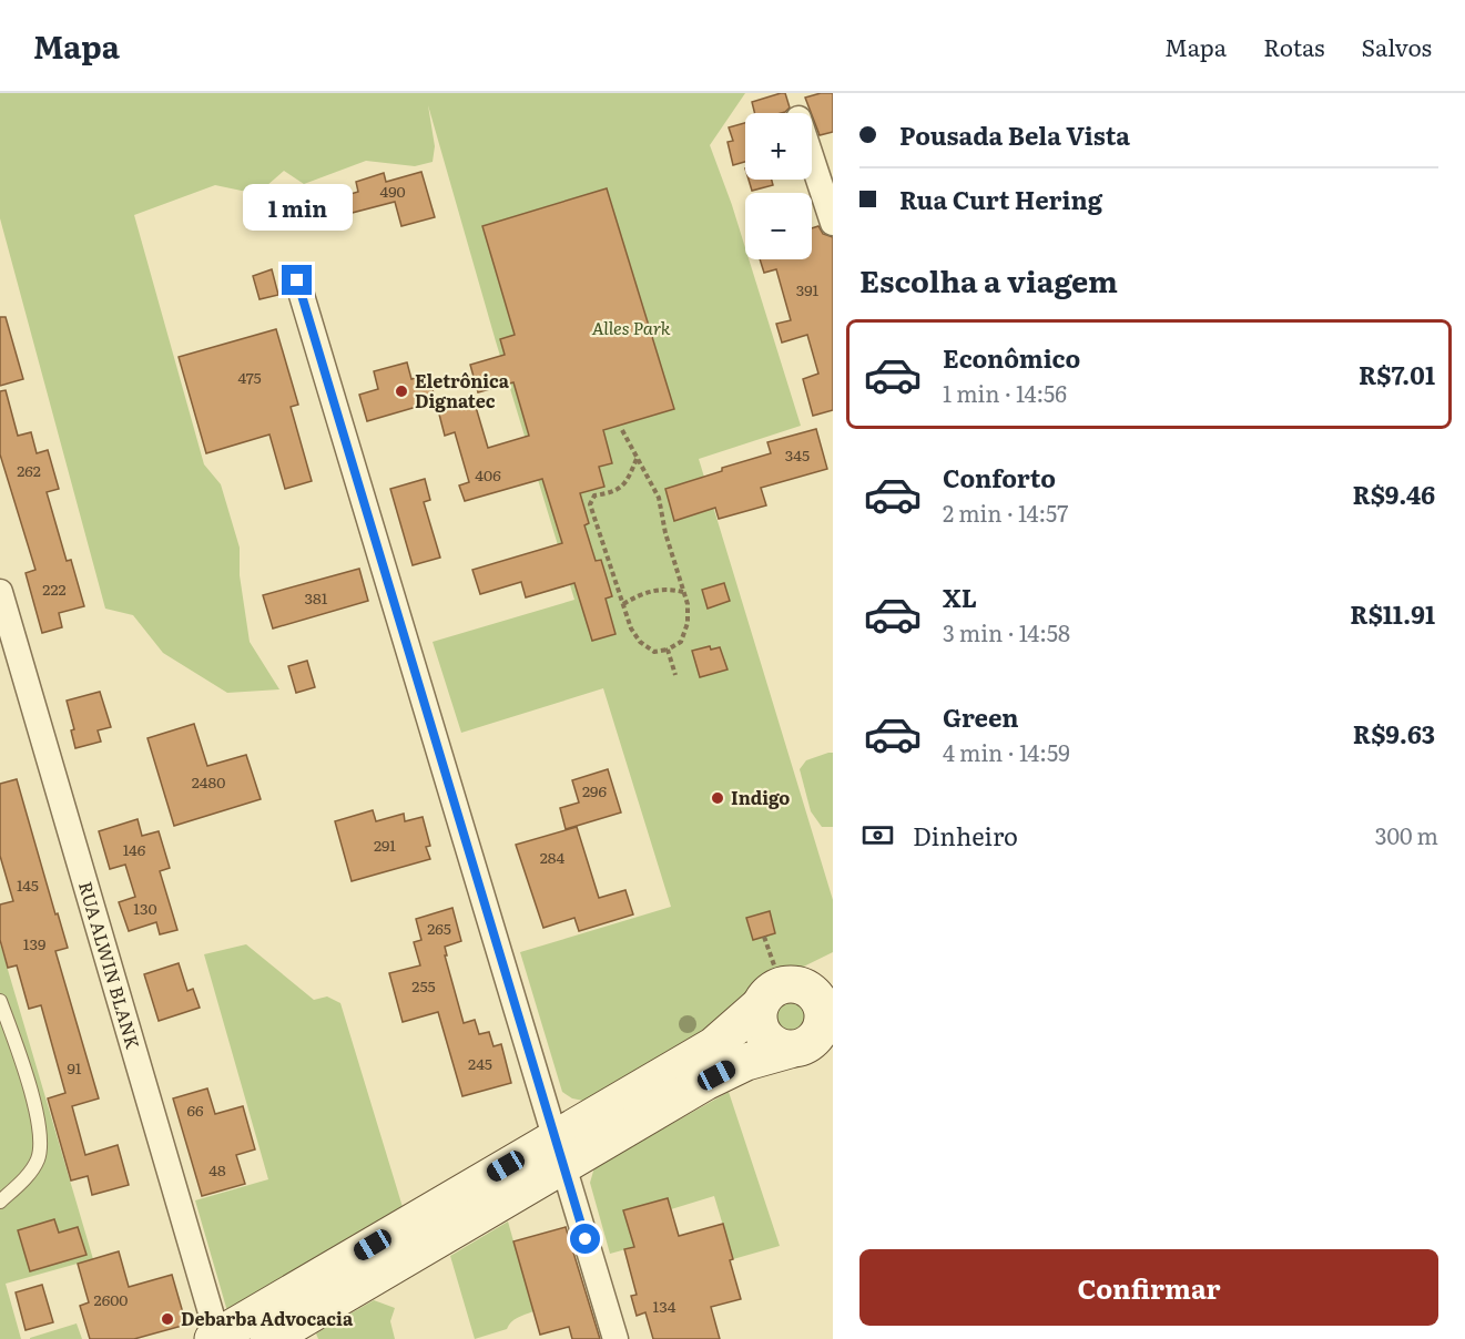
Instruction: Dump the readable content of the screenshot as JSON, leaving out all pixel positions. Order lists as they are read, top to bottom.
{
  "streets": {
    "street": ["RUA ALWIN BLANK"]
  },
  "parks": ["Alles Park"],
  "places": ["Eletrônica Dignatec", "Indigo", "Debarba Advocacia"],
  "house_numbers": [
    "490",
    "391",
    "475",
    "345",
    "262",
    "406",
    "222",
    "381",
    "2480",
    "296",
    "291",
    "146",
    "284",
    "145",
    "130",
    "265",
    "139",
    "255",
    "245",
    "91",
    "66",
    "48",
    "2600",
    "134"
  ],
  "page": {
    "header": "Mapa",
    "nav": ["Mapa", "Rotas", "Salvos"],
    "banner": ["Pousada Bela Vista", "Rua Curt Hering"],
    "map_buttons": ["+", "−"],
    "bubble": "1 min",
    "heading": "Escolha a viagem",
    "list": [
      {
        "name": "Econômico",
        "note": "1 min · 14:56",
        "value": "R$7.01"
      },
      {
        "name": "Conforto",
        "note": "2 min · 14:57",
        "value": "R$9.46"
      },
      {
        "name": "XL",
        "note": "3 min · 14:58",
        "value": "R$11.91"
      },
      {
        "name": "Green",
        "note": "4 min · 14:59",
        "value": "R$9.63"
      }
    ],
    "pay": ["Dinheiro", "300 m"],
    "buttons": "Confirmar"
  }
}
